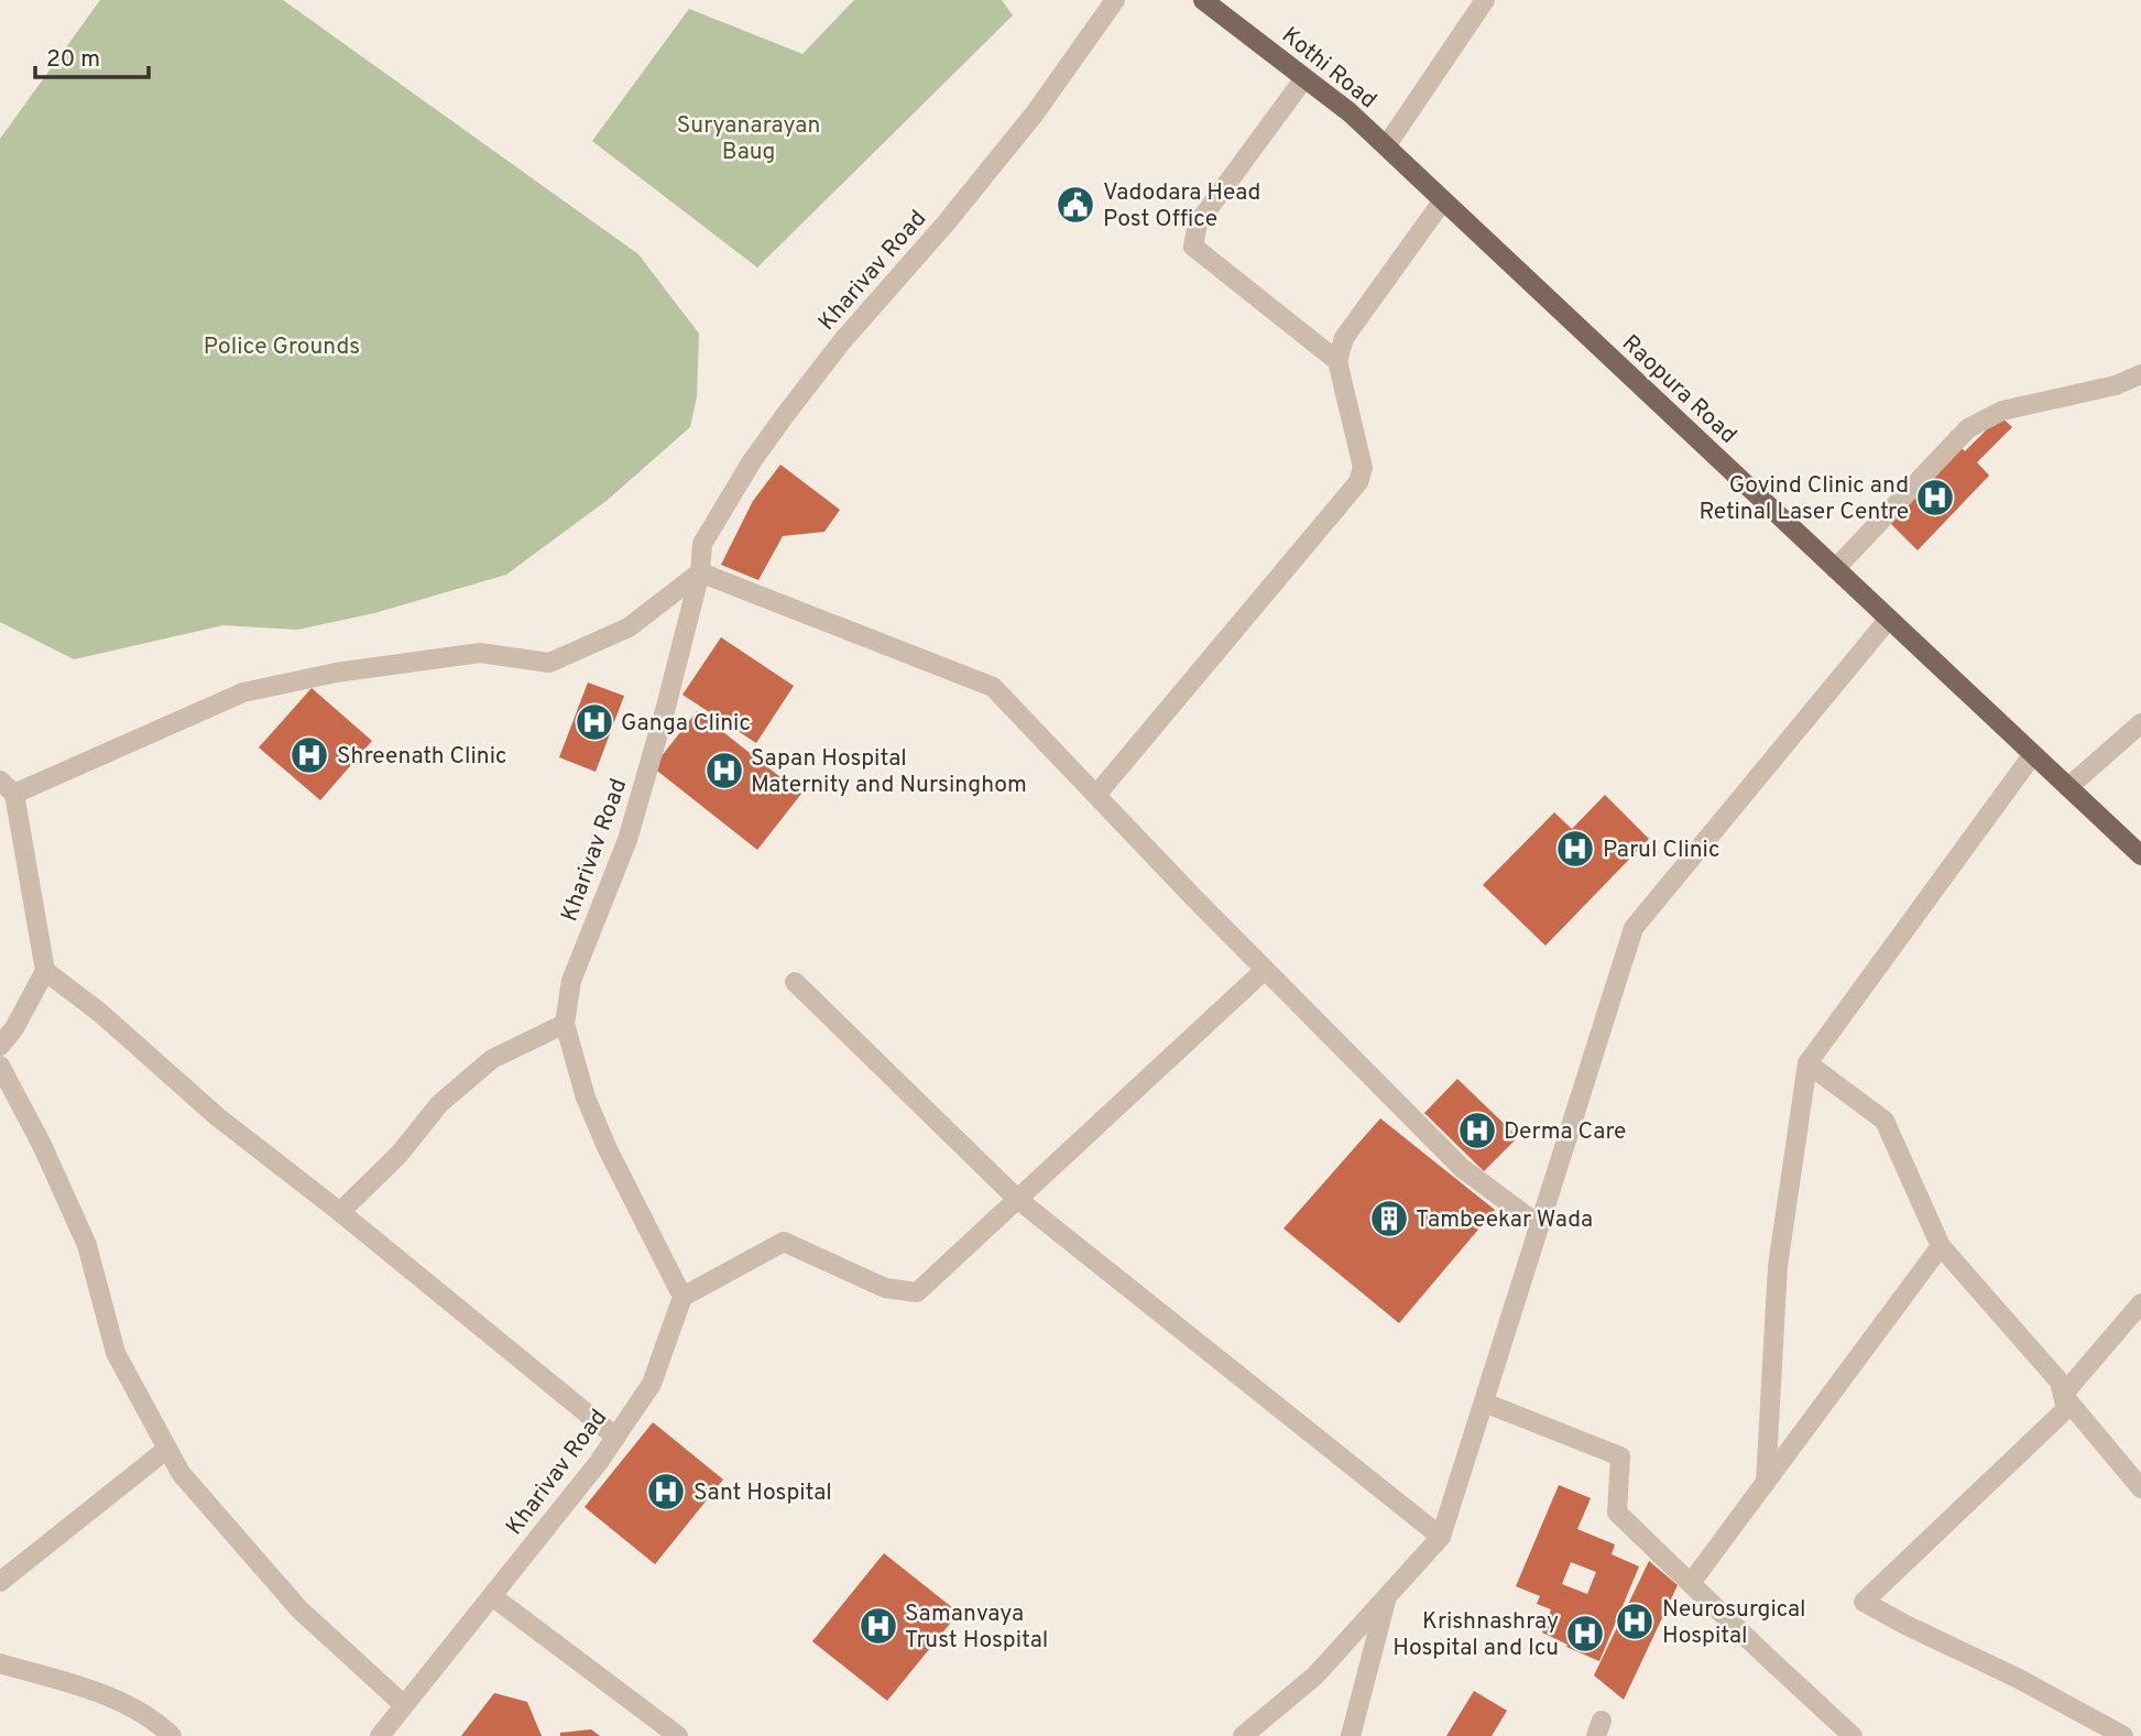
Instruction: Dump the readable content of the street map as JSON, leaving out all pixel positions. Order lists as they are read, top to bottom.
{
  "streets": {
    "main road": ["Kothi Road", "Raopura Road"],
    "street": ["Kharivav Road"]
  },
  "crossings": [
    ["Kothi Road", "Raopura Road"]
  ],
  "parks": ["Suryanarayan Baug", "Police Grounds"],
  "places": {
    "public building": ["Vadodara Head Post Office"],
    "hospital": [
      "Govind Clinic and Retinal Laser Centre",
      "Ganga Clinic",
      "Shreenath Clinic",
      "Sapan Hospital Maternity and Nursinghom",
      "Parul Clinic",
      "Derma Care",
      "Sant Hospital",
      "Neurosurgical Hospital",
      "Samanvaya Trust Hospital",
      "Krishnashray Hospital and Icu"
    ],
    "building": ["Tambeekar Wada"]
  },
  "scale_bar": "20 m"
}
